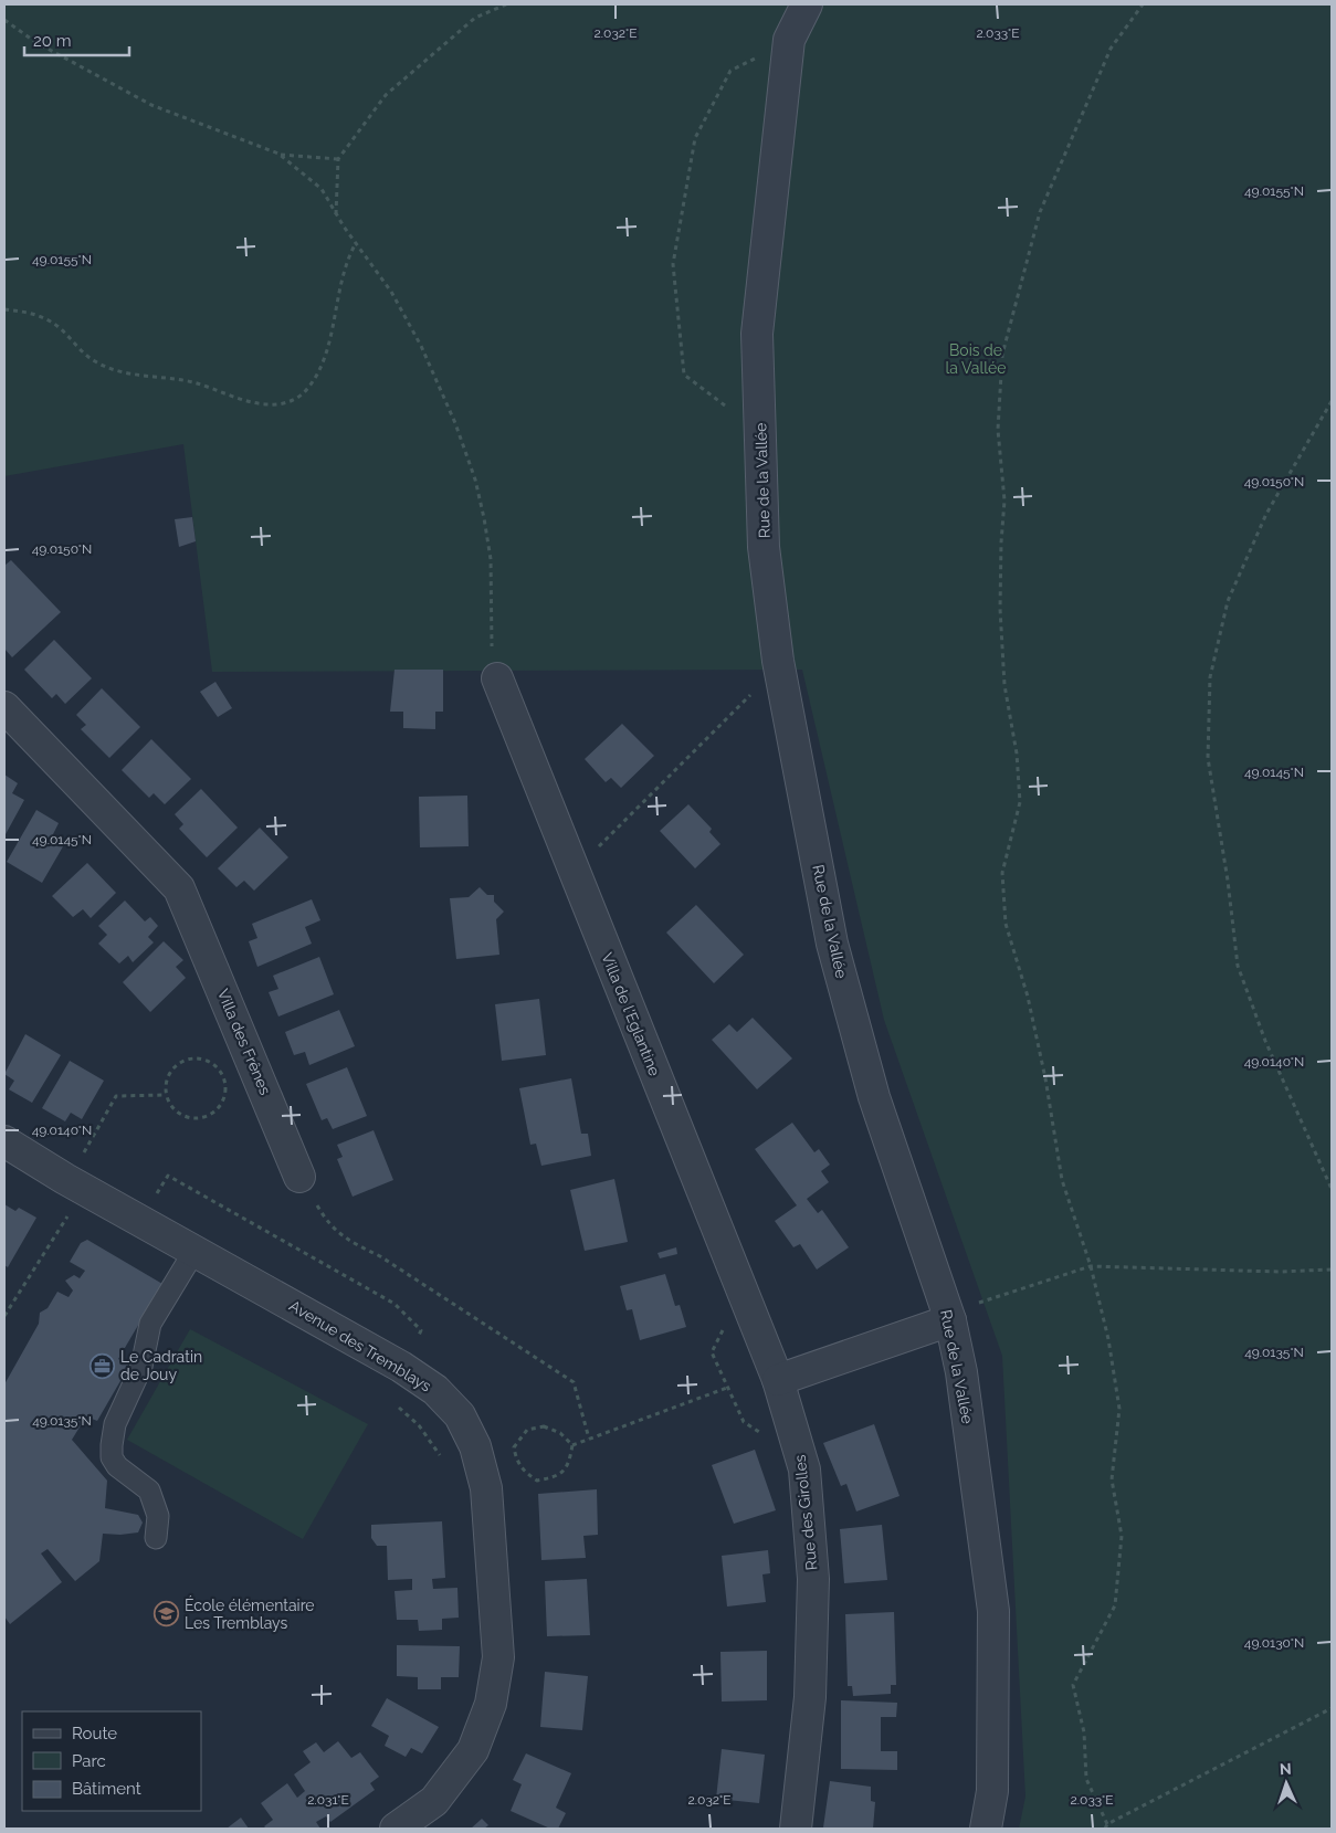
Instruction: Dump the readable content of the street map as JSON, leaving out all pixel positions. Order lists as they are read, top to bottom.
{
  "streets": {
    "street": [
      "Rue de la Vallée",
      "Villa de l'Eglantine",
      "Villa des Frênes",
      "Avenue des Tremblays",
      "Rue des Girolles"
    ]
  },
  "crossings": [
    ["Villa de l'Eglantine", "Rue des Girolles"]
  ],
  "parks": ["Bois de la Vallée"],
  "places": {
    "office": ["Le Cadratin de Jouy"],
    "school or university": ["École élémentaire Les Tremblays"]
  },
  "legend": ["Route", "Parc", "Bâtiment"],
  "scale_bar": "20 m",
  "north": "top",
  "coordinates": [
    "2.032°E",
    "2.033°E",
    "49.0155°N",
    "49.0150°N",
    "49.0145°N",
    "49.0140°N",
    "49.0135°N",
    "49.0130°N",
    "2.031°E"
  ]
}
